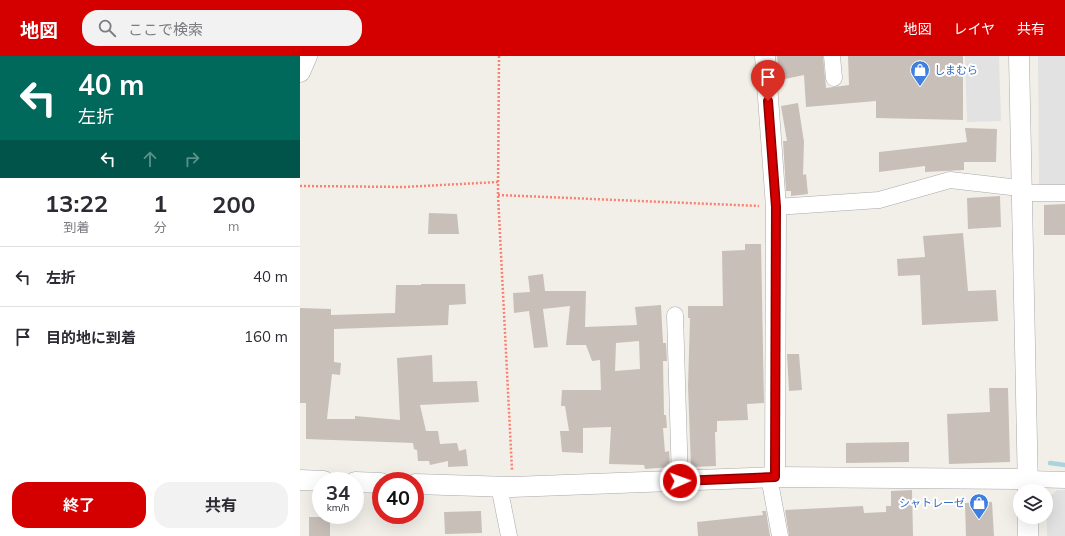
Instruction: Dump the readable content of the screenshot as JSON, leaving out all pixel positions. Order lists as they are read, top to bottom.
{
  "places": {
    "shop": ["しまむら", "シャトレーゼ"]
  },
  "page": {
    "header": "地図",
    "search": "ここで検索",
    "nav": ["地図", "レイヤ", "共有"],
    "turn": ["40 m", "左折"],
    "eta": [
      "13:22",
      "到着",
      "1",
      "分",
      "200",
      "m"
    ],
    "list": [
      {
        "name": "左折",
        "value": "40 m"
      },
      {
        "name": "目的地に到着",
        "value": "160 m"
      }
    ],
    "speed": "34 km/h",
    "limit": "40",
    "buttons": ["終了", "共有"]
  }
}
